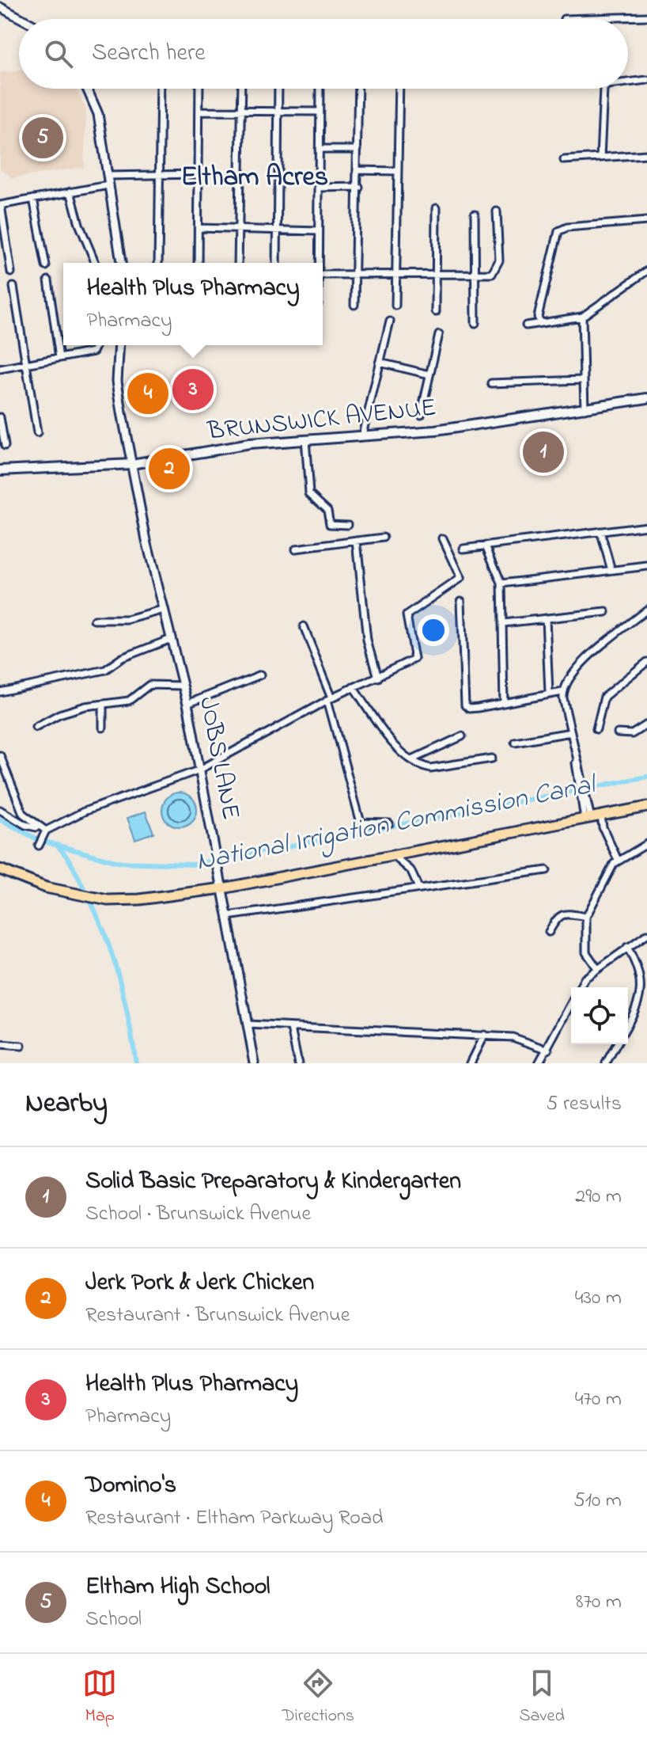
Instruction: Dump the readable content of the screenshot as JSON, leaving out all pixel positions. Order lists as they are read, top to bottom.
{
  "streets": {
    "main road": ["BRUNSWICK AVENUE"],
    "street": ["JOBS LANE"]
  },
  "crossings": [
    ["BRUNSWICK AVENUE", "JOBS LANE"]
  ],
  "districts": ["Eltham Acres"],
  "water": ["National Irrigation Commission Canal"],
  "page": {
    "search": "Search here",
    "pins": [
      "5",
      "3",
      "4",
      "1",
      "2"
    ],
    "popup": ["Health Plus Pharmacy", "Pharmacy"],
    "heading": ["Nearby", "5 results"],
    "list": [
      {
        "mark": "1",
        "name": "Solid Basic Preparatory & Kindergarten",
        "note": "School · Brunswick Avenue",
        "value": "290 m"
      },
      {
        "mark": "2",
        "name": "Jerk Pork & Jerk Chicken",
        "note": "Restaurant · Brunswick Avenue",
        "value": "430 m"
      },
      {
        "mark": "3",
        "name": "Health Plus Pharmacy",
        "note": "Pharmacy",
        "value": "470 m"
      },
      {
        "mark": "4",
        "name": "Domino's",
        "note": "Restaurant · Eltham Parkway Road",
        "value": "510 m"
      },
      {
        "mark": "5",
        "name": "Eltham High School",
        "note": "School",
        "value": "870 m"
      }
    ],
    "nav": ["Map", "Directions", "Saved"]
  }
}
